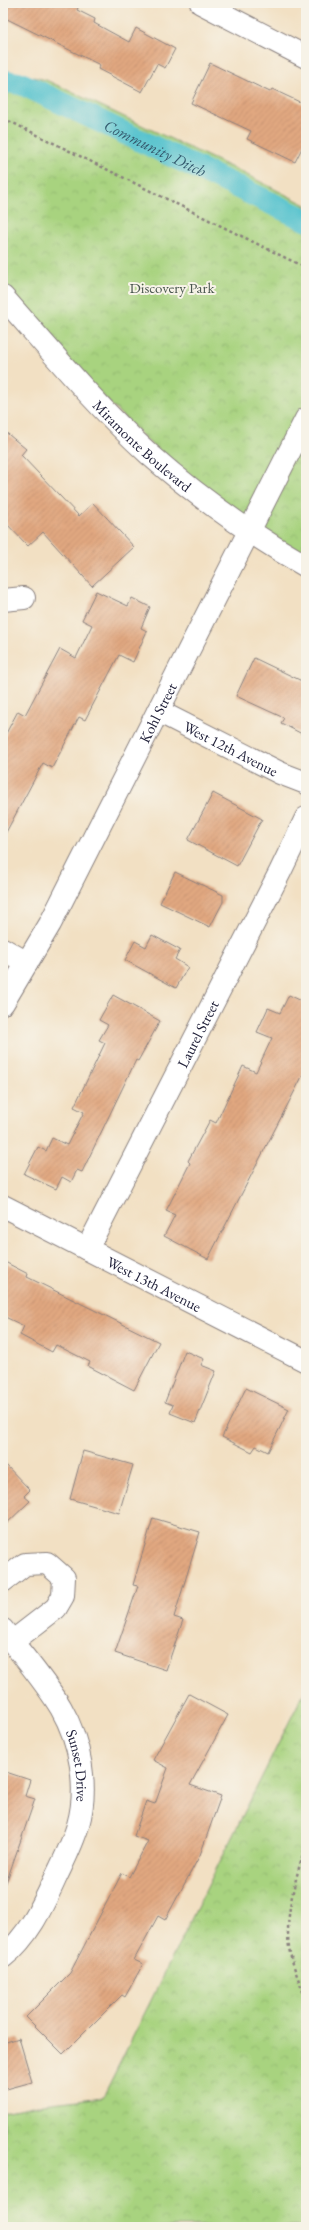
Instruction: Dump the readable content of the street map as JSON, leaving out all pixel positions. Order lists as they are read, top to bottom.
{
  "streets": {
    "street": [
      "Miramonte Boulevard",
      "Kohl Street",
      "West 12th Avenue",
      "Laurel Street",
      "West 13th Avenue",
      "Sunset Drive"
    ]
  },
  "crossings": [
    ["Miramonte Boulevard", "Kohl Street"],
    ["Kohl Street", "West 12th Avenue"],
    ["Laurel Street", "West 13th Avenue"]
  ],
  "water": ["Community Ditch"],
  "parks": ["Discovery Park"]
}
